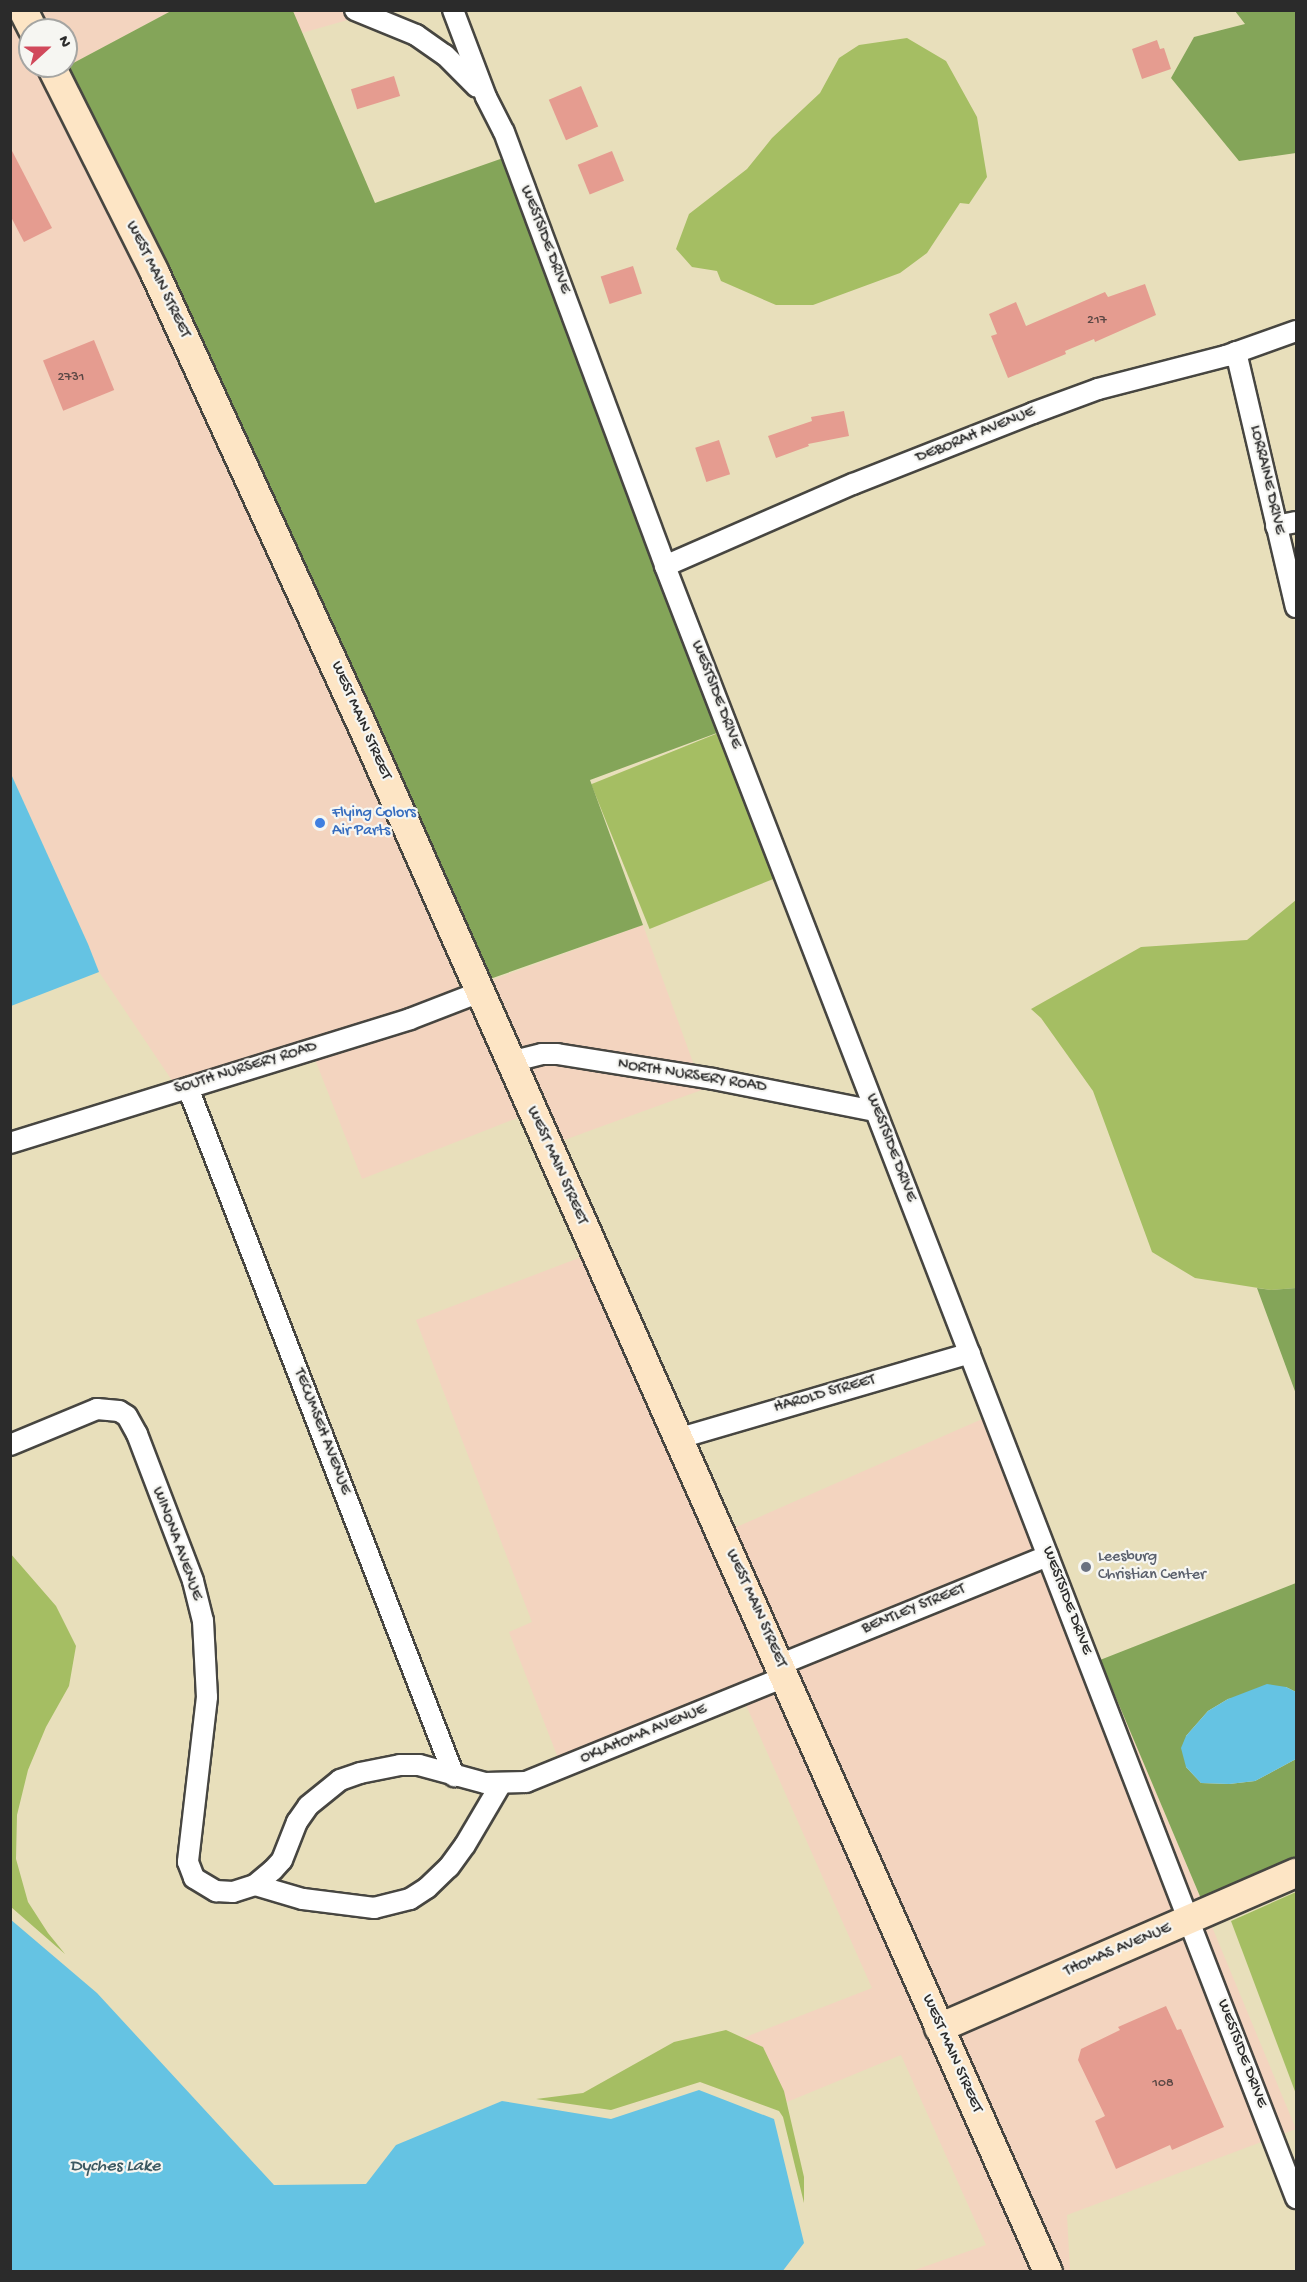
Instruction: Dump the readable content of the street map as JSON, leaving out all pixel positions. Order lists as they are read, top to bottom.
{
  "streets": {
    "main road": ["WEST MAIN STREET", "THOMAS AVENUE"],
    "street": [
      "WESTSIDE DRIVE",
      "DEBORAH AVENUE",
      "LORRAINE DRIVE",
      "SOUTH NURSERY ROAD",
      "NORTH NURSERY ROAD",
      "HAROLD STREET",
      "TECUMSEH AVENUE",
      "WINONA AVENUE",
      "BENTLEY STREET",
      "OKLAHOMA AVENUE"
    ]
  },
  "crossings": [
    ["WESTSIDE DRIVE", "DEBORAH AVENUE"],
    ["WESTSIDE DRIVE", "NORTH NURSERY ROAD"],
    ["WESTSIDE DRIVE", "HAROLD STREET"],
    ["WESTSIDE DRIVE", "BENTLEY STREET"],
    ["WESTSIDE DRIVE", "THOMAS AVENUE"],
    ["WEST MAIN STREET", "SOUTH NURSERY ROAD"],
    ["WEST MAIN STREET", "NORTH NURSERY ROAD"],
    ["WEST MAIN STREET", "HAROLD STREET"],
    ["WEST MAIN STREET", "BENTLEY STREET"],
    ["WEST MAIN STREET", "OKLAHOMA AVENUE"],
    ["WEST MAIN STREET", "THOMAS AVENUE"],
    ["DEBORAH AVENUE", "LORRAINE DRIVE"],
    ["SOUTH NURSERY ROAD", "TECUMSEH AVENUE"],
    ["TECUMSEH AVENUE", "OKLAHOMA AVENUE"],
    ["WINONA AVENUE", "OKLAHOMA AVENUE"],
    ["BENTLEY STREET", "OKLAHOMA AVENUE"]
  ],
  "water": ["Dyches Lake"],
  "places": ["Flying Colors Air Parts", "Leesburg Christian Center"],
  "house_numbers": ["217", "2731", "108"],
  "north": "right"
}
